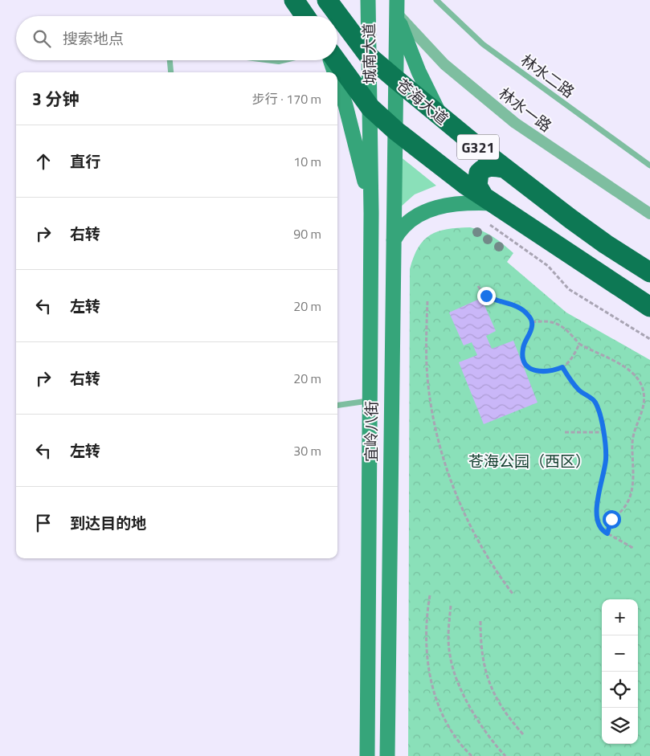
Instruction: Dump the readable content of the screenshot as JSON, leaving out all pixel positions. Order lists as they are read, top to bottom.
{
  "streets": {
    "highway": ["苍海大道", "G321"],
    "main road": ["城南大道", "宜岭八街"],
    "street": ["林水一路"],
    "lane": ["林水二路"]
  },
  "crossings": [
    ["城南大道", "苍海大道"],
    ["城南大道", "林水一路"],
    ["城南大道", "G321"],
    ["城南大道", "宜岭八街"],
    ["G321", "宜岭八街"]
  ],
  "parks": ["苍海公园（西区）"],
  "page": {
    "search": "搜索地点",
    "heading": ["3 分钟", "步行 · 170 m"],
    "list": [
      ["直行", "10 m"],
      ["右转", "90 m"],
      ["左转", "20 m"],
      ["右转", "20 m"],
      ["左转", "30 m"],
      "到达目的地"
    ],
    "map_buttons": ["+", "−"]
  }
}
